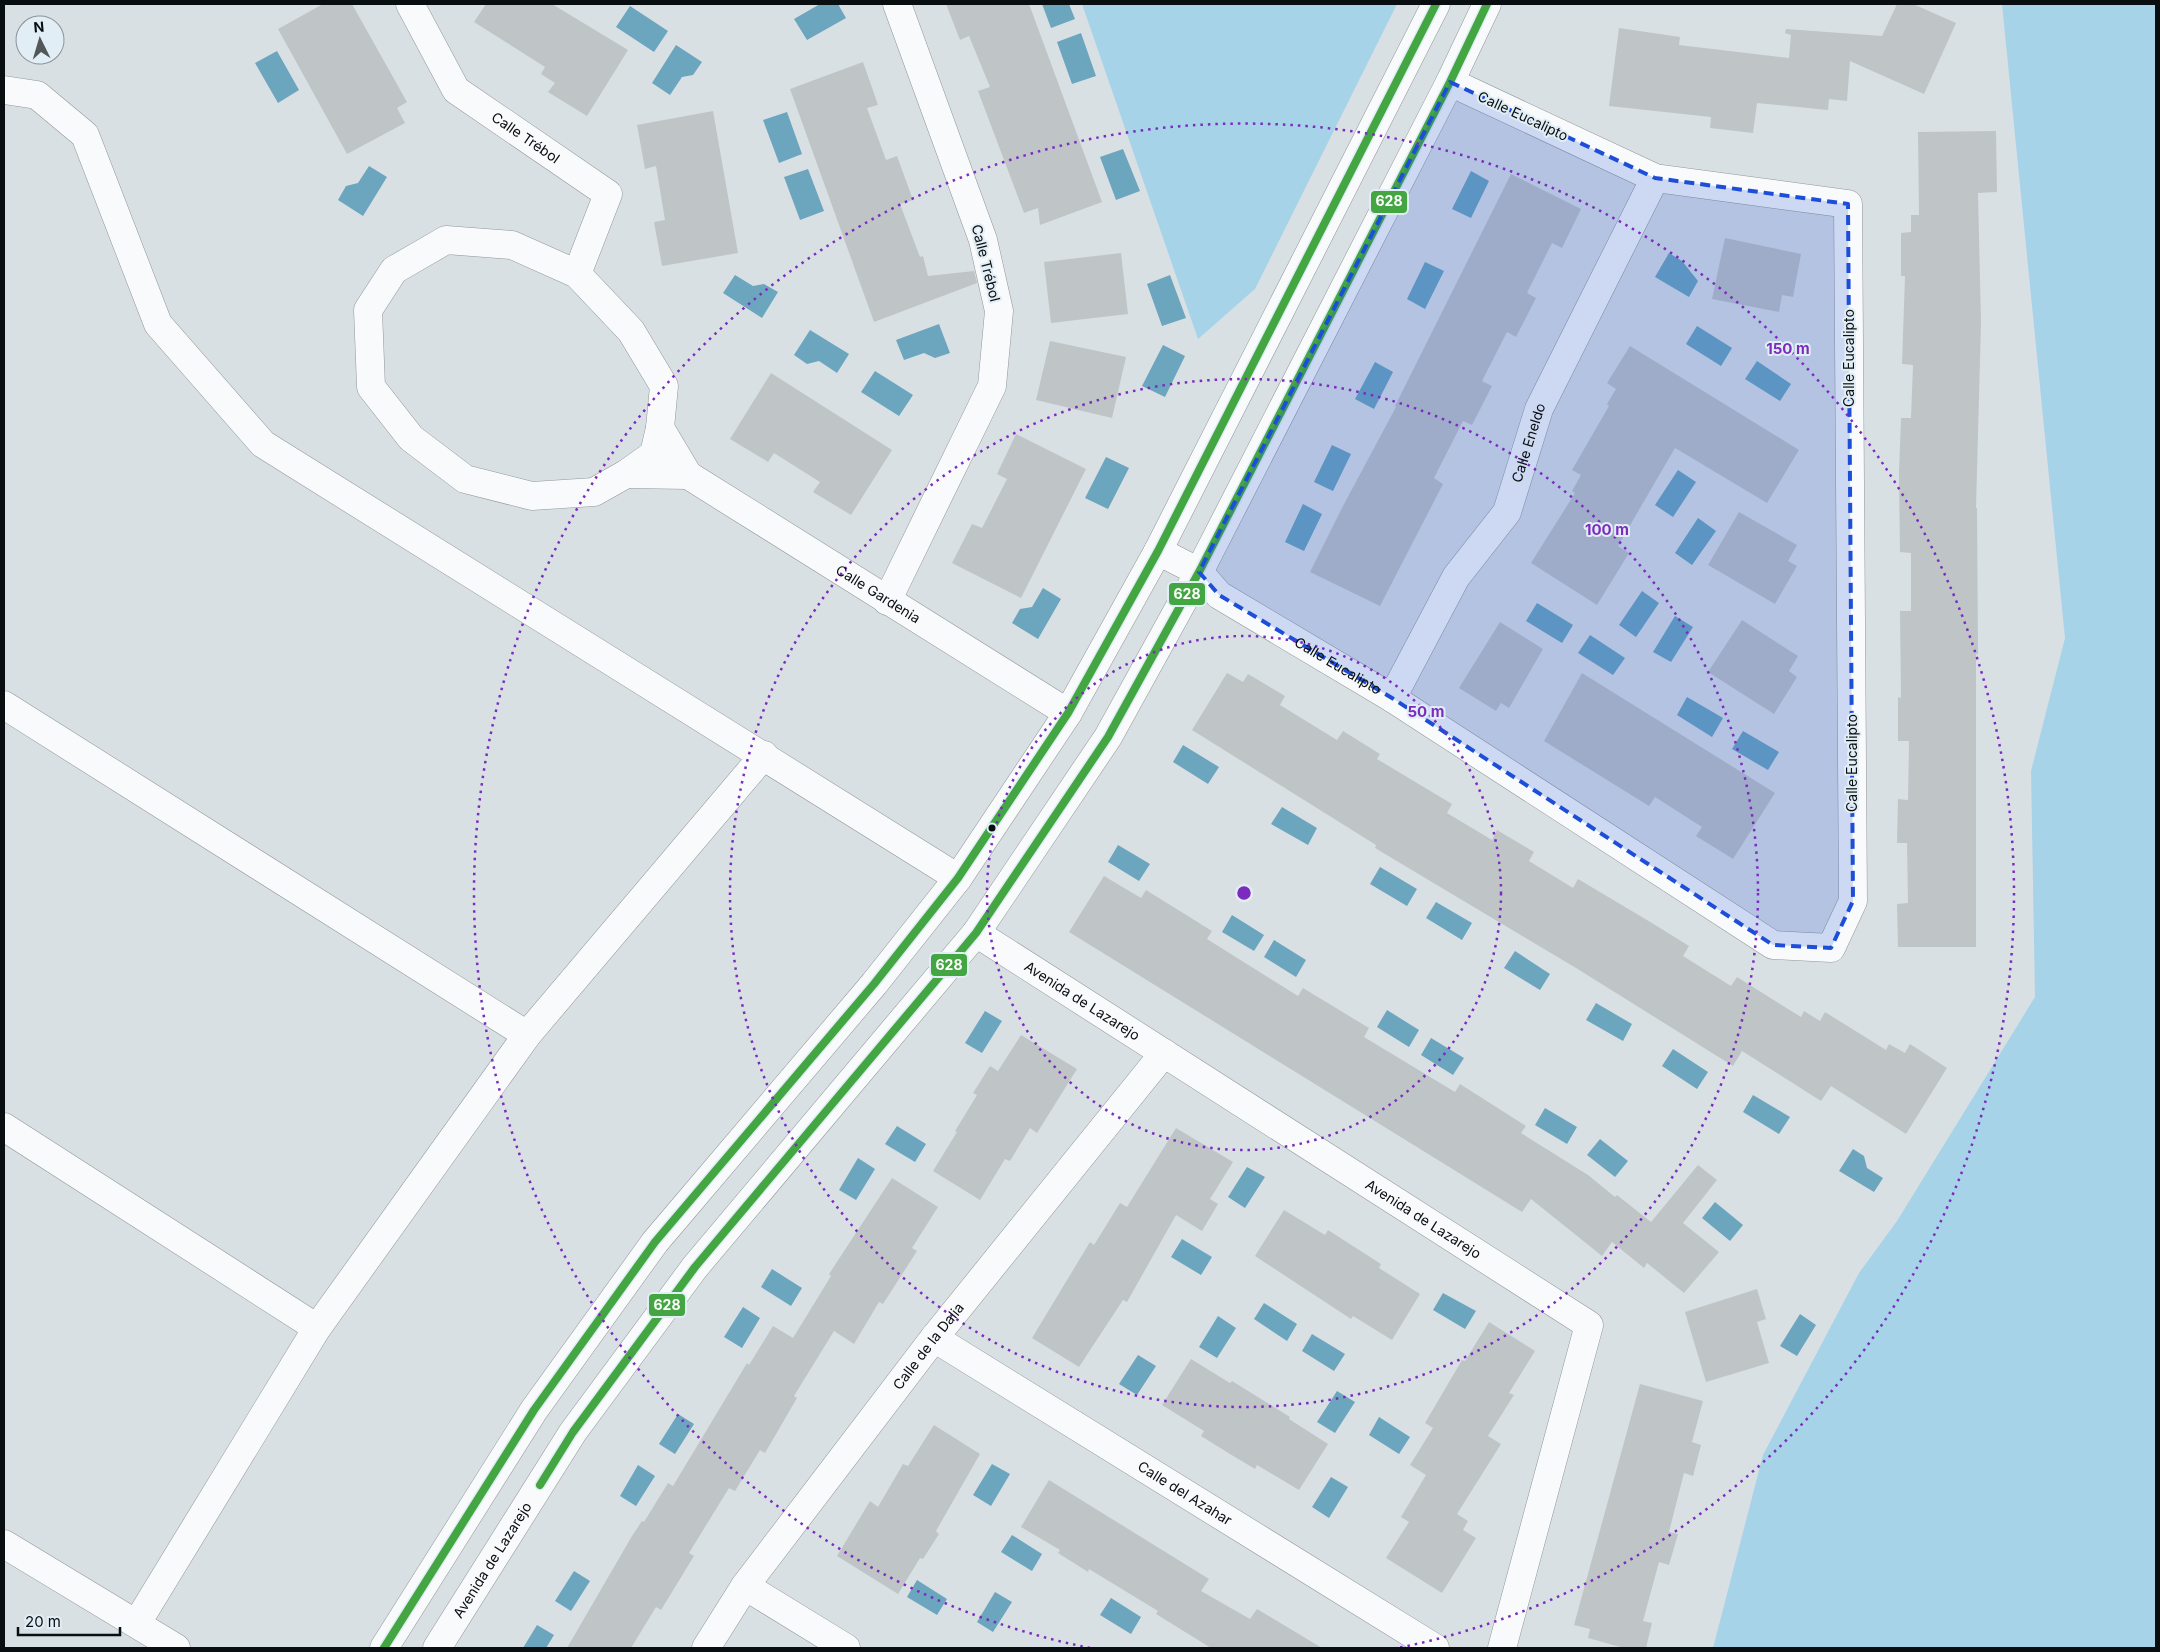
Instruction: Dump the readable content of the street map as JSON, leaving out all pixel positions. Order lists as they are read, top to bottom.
{
  "streets": {
    "street": [
      "Calle Eucalipto",
      "Calle Trébol",
      "Calle Eneldo",
      "Calle Gardenia",
      "Avenida de Lazarejo",
      "Calle de la Dalia",
      "Calle del Azahar"
    ]
  },
  "crossings": [
    ["Calle Eucalipto", "Calle Eneldo"],
    ["Calle Eucalipto", "Avenida de Lazarejo"],
    ["Calle Trébol", "Calle Gardenia"],
    ["Avenida de Lazarejo", "Calle de la Dalia"],
    ["Calle de la Dalia", "Calle del Azahar"]
  ],
  "lines": ["transit line 628"],
  "scale_bar": "20 m",
  "north": "top",
  "rings": ["150 m", "100 m", "50 m"]
}
